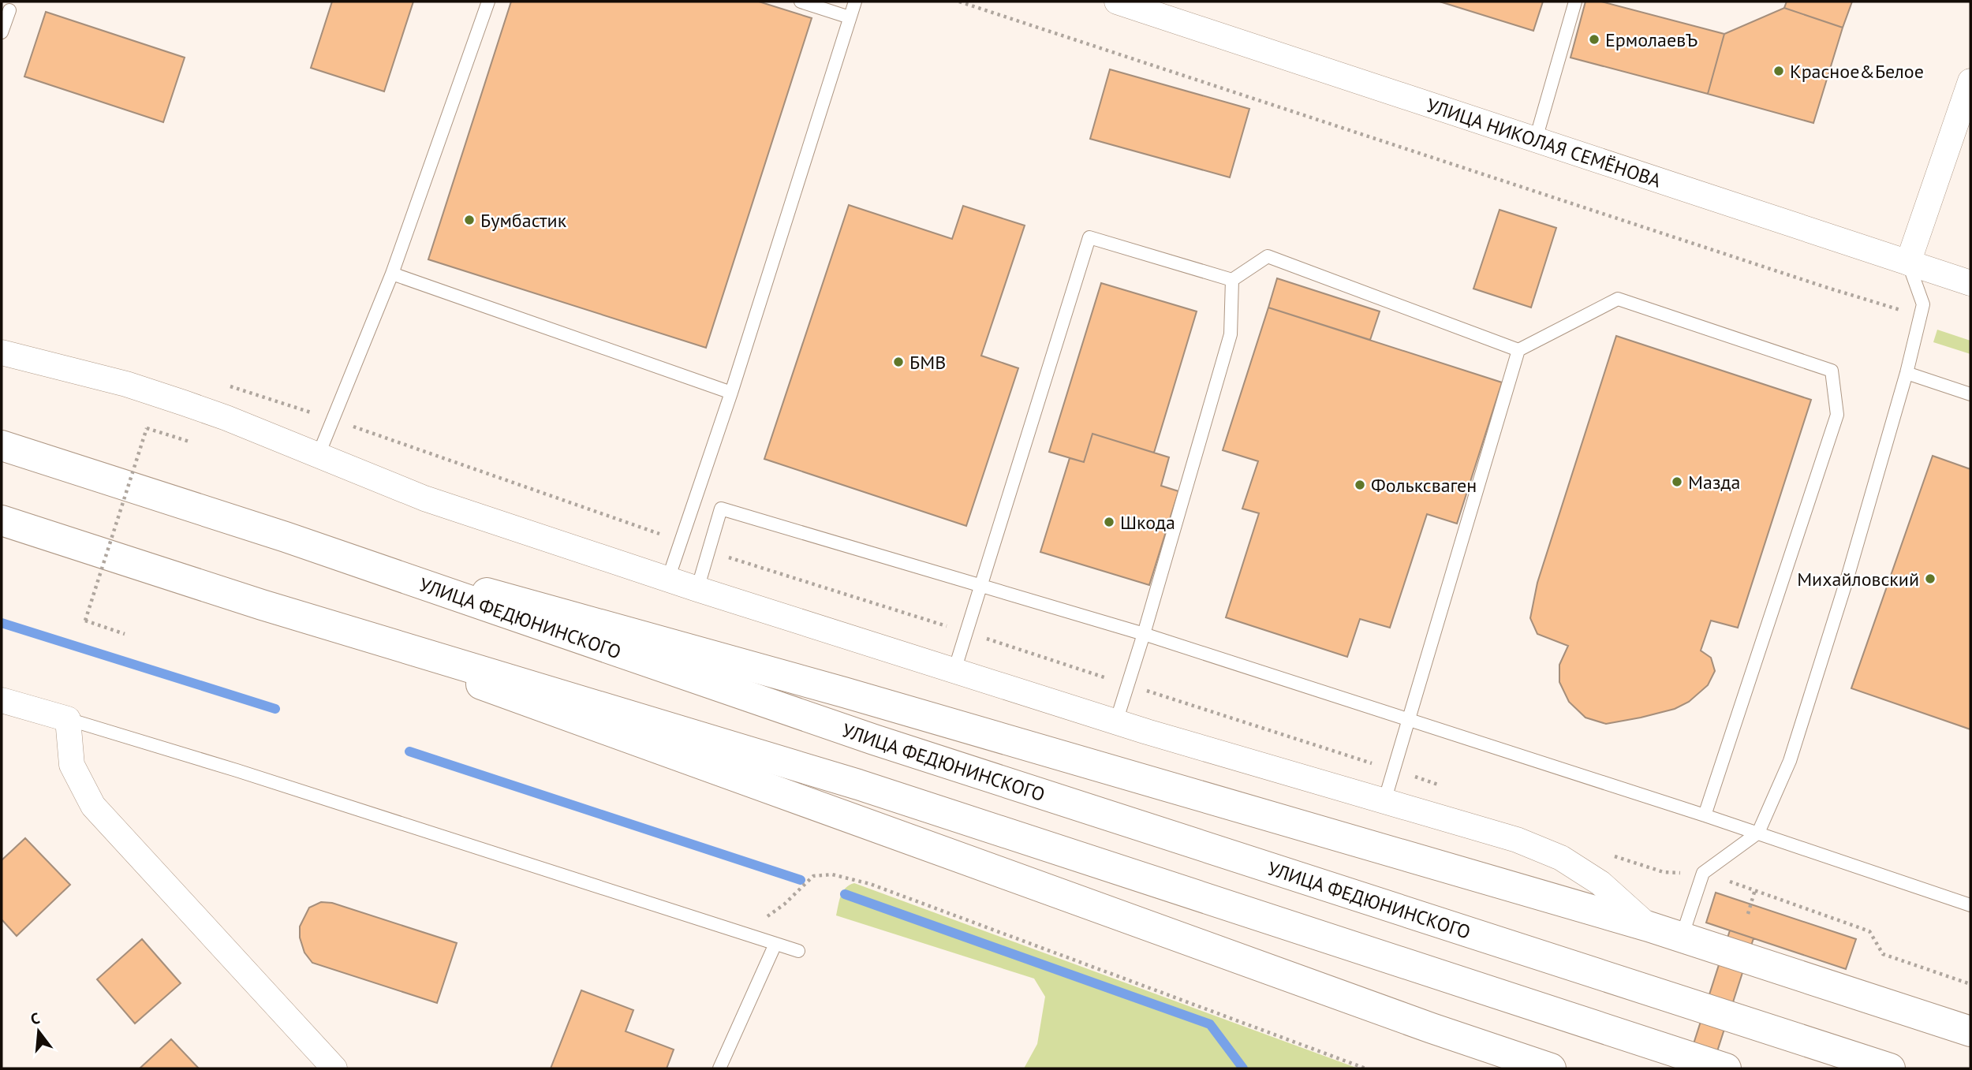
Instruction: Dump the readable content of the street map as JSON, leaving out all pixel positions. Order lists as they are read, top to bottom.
{
  "streets": {
    "main road": ["УЛИЦА ФЕДЮНИНСКОГО"],
    "street": ["УЛИЦА НИКОЛАЯ СЕМЁНОВА"]
  },
  "places": [
    "ЕрмолаевЪ",
    "Красное&Белое",
    "Бумбастик",
    "БМВ",
    "Мазда",
    "Фольксваген",
    "Шкода",
    "Михайловский"
  ],
  "north": "top"
}
